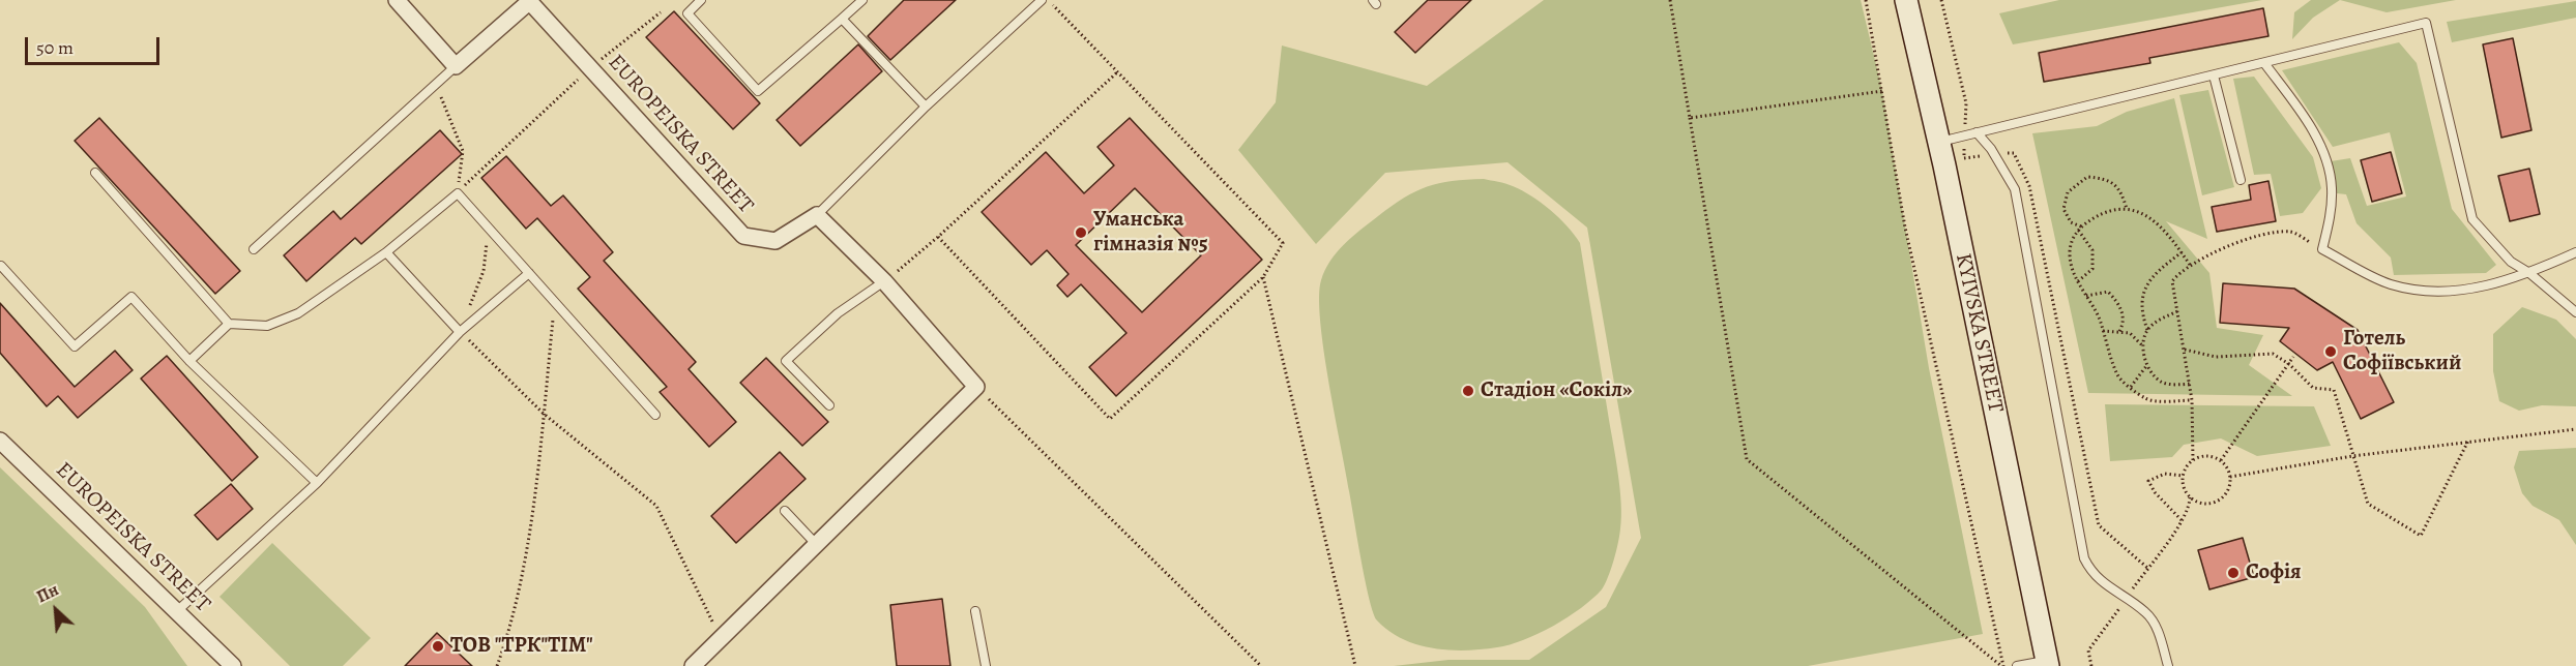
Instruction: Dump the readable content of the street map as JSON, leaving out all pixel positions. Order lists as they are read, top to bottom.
{
  "streets": {
    "main road": ["KYIVSKA STREET"],
    "street": ["EUROPEISKA STREET"]
  },
  "places": [
    "Уманська гімназія №5",
    "Готель Софіївський",
    "Стадіон «Сокіл»",
    "Софія",
    "ТОВ \"ТРК\"ТІМ\""
  ],
  "scale_bar": "50 m",
  "north": "top left"
}
